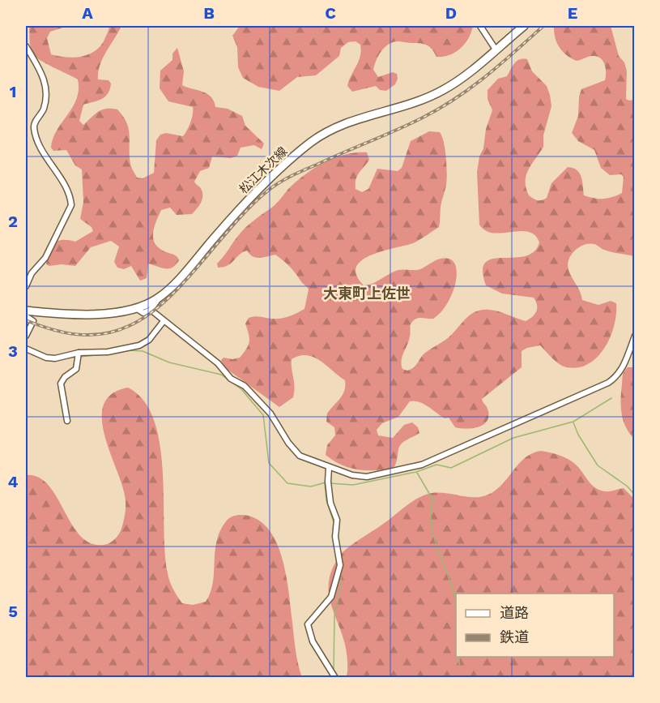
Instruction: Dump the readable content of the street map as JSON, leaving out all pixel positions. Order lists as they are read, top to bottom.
{
  "streets": {
    "main road": ["松江木次線"]
  },
  "districts": ["大東町上佐世"],
  "legend": ["道路", "鉄道"],
  "grid": {
    "columns": [
      "A",
      "B",
      "C",
      "D",
      "E"
    ],
    "rows": [
      "1",
      "2",
      "3",
      "4",
      "5"
    ]
  }
}
